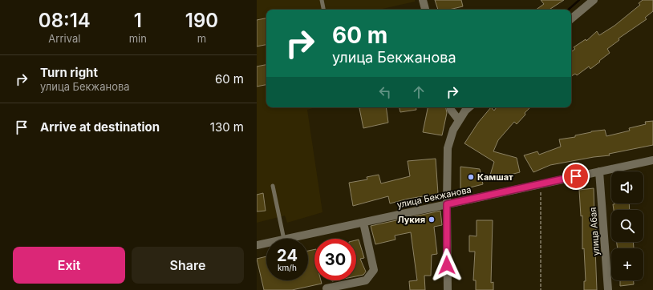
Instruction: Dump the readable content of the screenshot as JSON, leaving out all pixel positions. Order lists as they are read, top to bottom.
{
  "streets": {
    "street": ["улица Бекжанова", "улица Абая"]
  },
  "crossings": [
    ["улица Бекжанова", "улица Абая"]
  ],
  "places": ["Камшат", "Лукия"],
  "page": {
    "eta": [
      "08:14",
      "Arrival",
      "1",
      "min",
      "190",
      "m"
    ],
    "turn": ["60 m", "улица Бекжанова"],
    "list": [
      {
        "name": "Turn right",
        "note": "улица Бекжанова",
        "value": "60 m"
      },
      {
        "name": "Arrive at destination",
        "value": "130 m"
      }
    ],
    "map_buttons": "+",
    "speed": "24 km/h",
    "limit": "30",
    "buttons": ["Exit", "Share"]
  }
}
